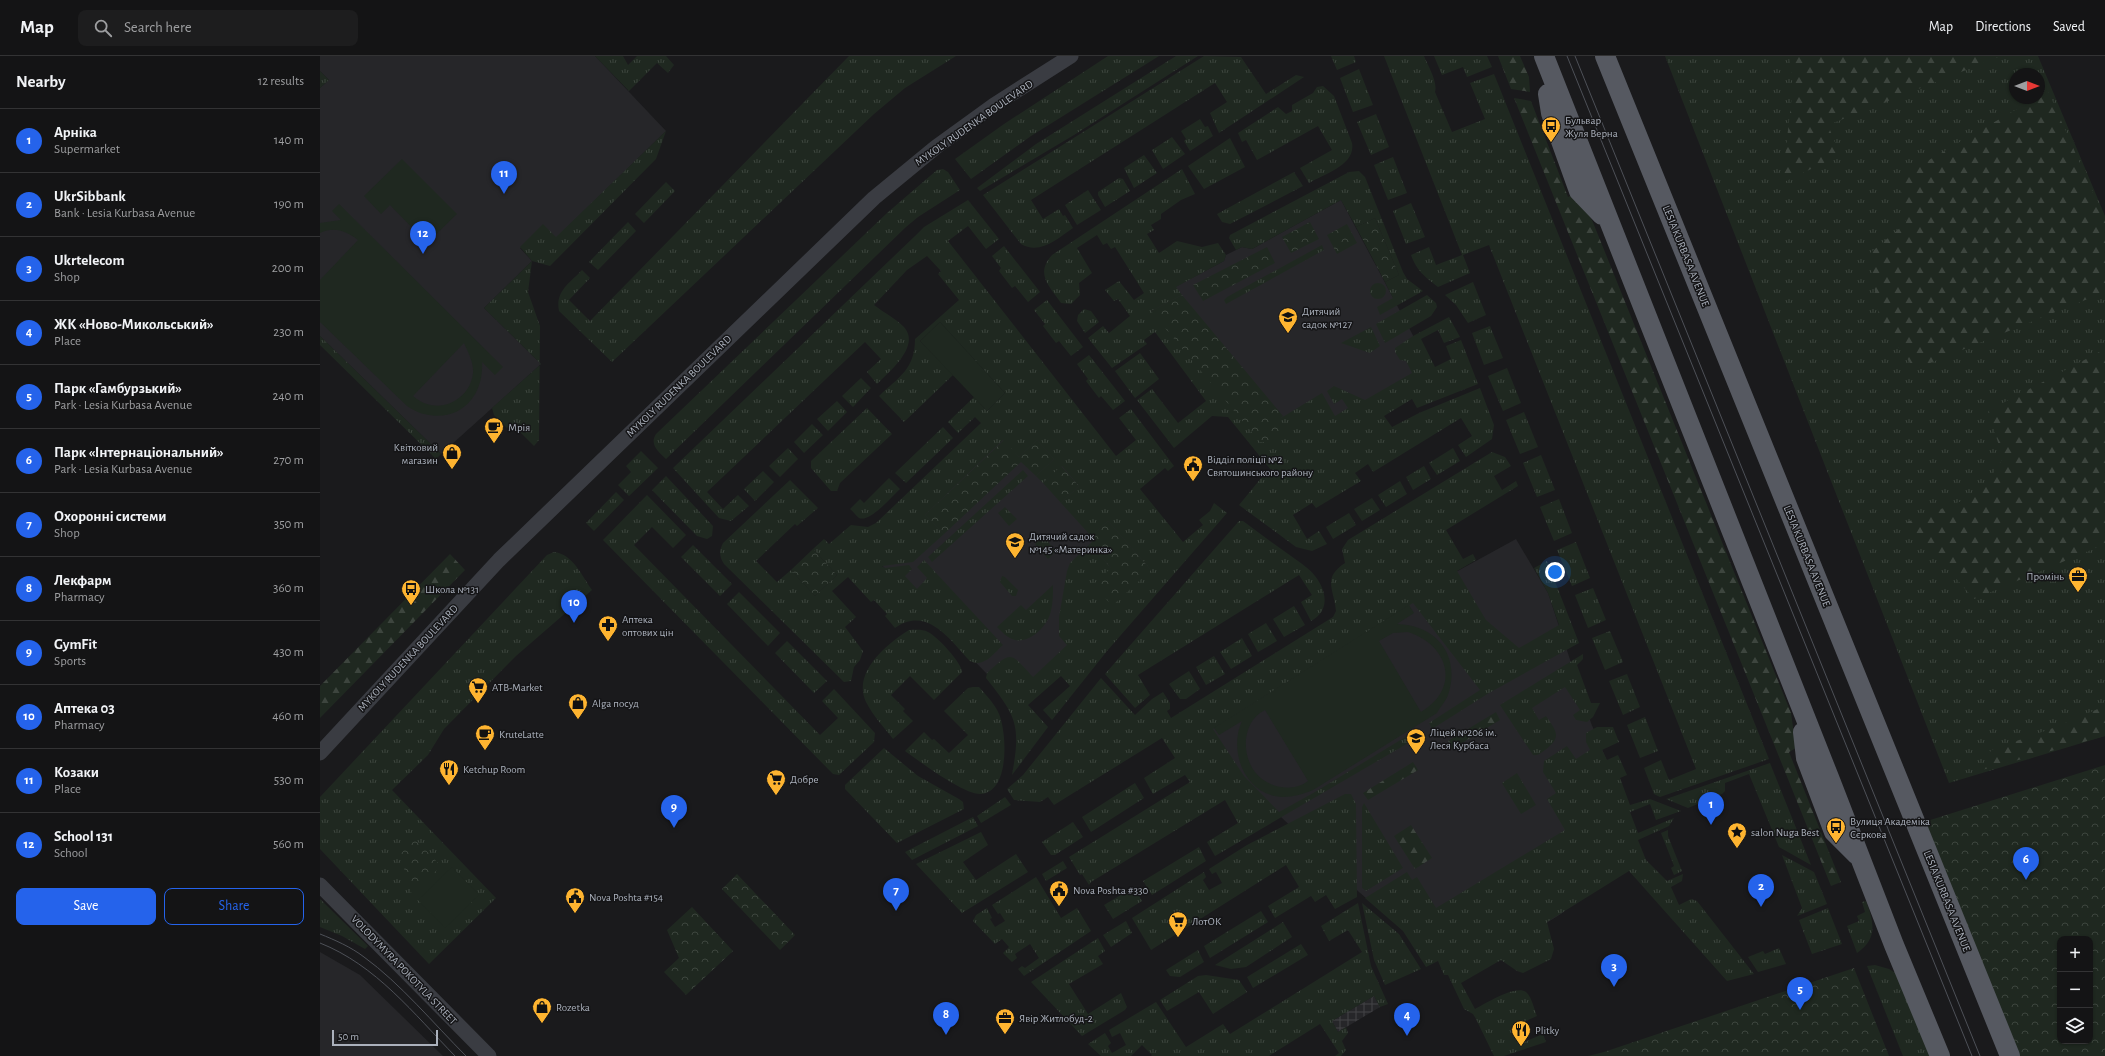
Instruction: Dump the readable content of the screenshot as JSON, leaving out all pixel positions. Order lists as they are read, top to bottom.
{
  "streets": {
    "main road": ["LESIA KURBASA AVENUE"],
    "street": ["MYKOLY RUDENKA BOULEVARD", "VOLODYMYRA POKOTYLA STREET"]
  },
  "places": {
    "bus stop": ["Бульвар Жуля Верна", "Школа №131", "Вулиця Академіка Сєркова"],
    "school or university": ["Дитячий садок №127", "Дитячий садок №145 «Материнка»", "Ліцей №206 ім. Леся Курбаса"],
    "cafe": ["Мрія", "KruteLatte"],
    "shop": ["Квітковий магазин", "Alga посуд", "Rozetka"],
    "public building": ["Відділ поліції №2 Святошинського району", "Nova Poshta #330", "Nova Poshta #154"],
    "office": ["Промінь", "Явір Житлобуд-2"],
    "pharmacy": ["Аптека оптових цін"],
    "supermarket": ["ATB-Market", "Добре", "ЛотОК"],
    "restaurant": ["Ketchup Room", "Plitky"],
    "place": ["salon Nuga Best"]
  },
  "scale_bar": "50 m",
  "north": "right",
  "page": {
    "header": "Map",
    "search": "Search here",
    "nav": ["Map", "Directions", "Saved"],
    "heading": ["Nearby", "12 results"],
    "list": [
      {
        "mark": "1",
        "name": "Арніка",
        "note": "Supermarket",
        "value": "140 m"
      },
      {
        "mark": "2",
        "name": "UkrSibbank",
        "note": "Bank · Lesia Kurbasa Avenue",
        "value": "190 m"
      },
      {
        "mark": "3",
        "name": "Ukrtelecom",
        "note": "Shop",
        "value": "200 m"
      },
      {
        "mark": "4",
        "name": "ЖК «Ново-Микольський»",
        "note": "Place",
        "value": "230 m"
      },
      {
        "mark": "5",
        "name": "Парк «Гамбурзький»",
        "note": "Park · Lesia Kurbasa Avenue",
        "value": "240 m"
      },
      {
        "mark": "6",
        "name": "Парк «Інтернаціональний»",
        "note": "Park · Lesia Kurbasa Avenue",
        "value": "270 m"
      },
      {
        "mark": "7",
        "name": "Охоронні системи",
        "note": "Shop",
        "value": "350 m"
      },
      {
        "mark": "8",
        "name": "Лекфарм",
        "note": "Pharmacy",
        "value": "360 m"
      },
      {
        "mark": "9",
        "name": "GymFit",
        "note": "Sports",
        "value": "430 m"
      },
      {
        "mark": "10",
        "name": "Аптека 03",
        "note": "Pharmacy",
        "value": "460 m"
      },
      {
        "mark": "11",
        "name": "Козаки",
        "note": "Place",
        "value": "530 m"
      },
      {
        "mark": "12",
        "name": "School 131",
        "note": "School",
        "value": "560 m"
      }
    ],
    "pins": [
      "11",
      "12",
      "10",
      "1",
      "9",
      "6",
      "2",
      "7",
      "3",
      "5",
      "8",
      "4"
    ],
    "buttons": ["Save", "Share"],
    "map_buttons": ["+", "−"],
    "scale": "50 m"
  }
}
